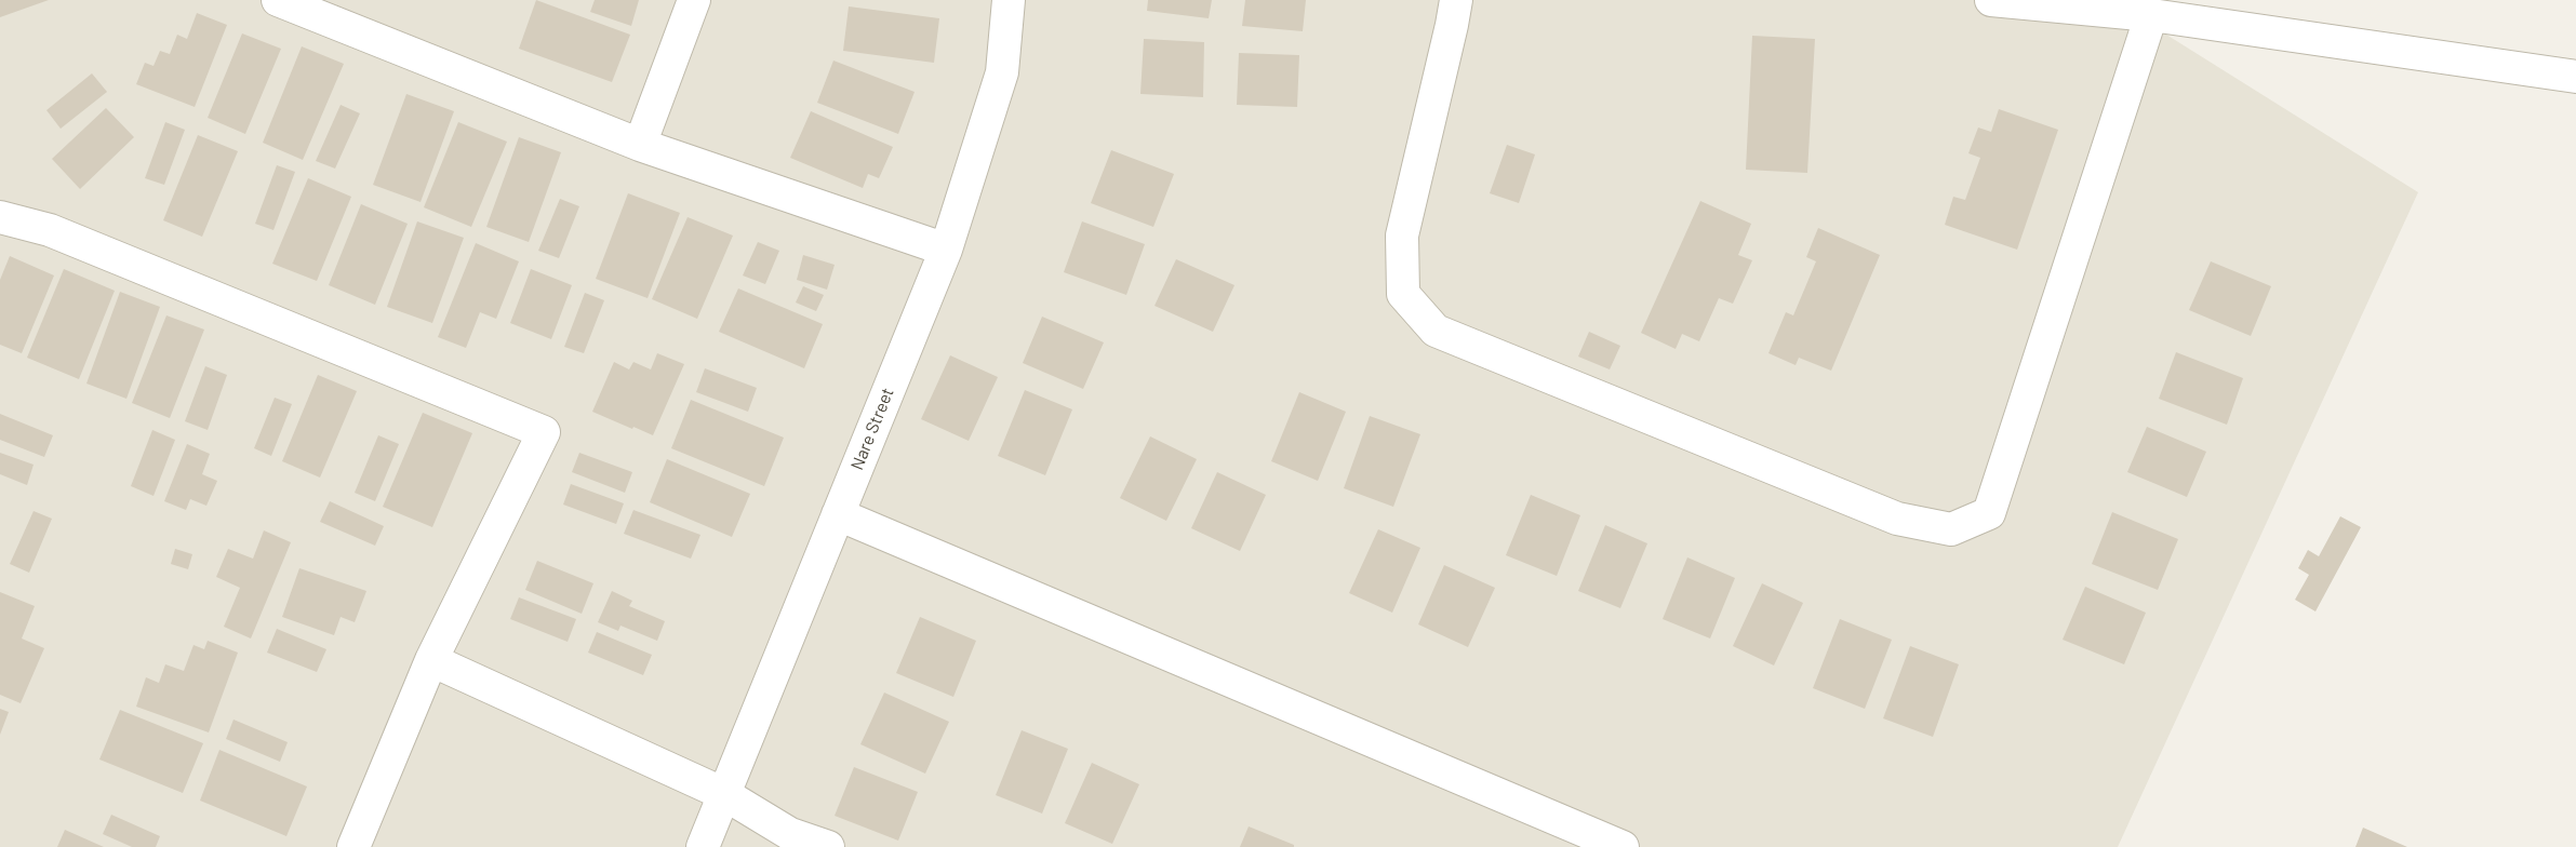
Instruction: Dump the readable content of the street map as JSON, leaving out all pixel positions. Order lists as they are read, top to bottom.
{
  "streets": {
    "street": ["Nare Street"]
  }
}
